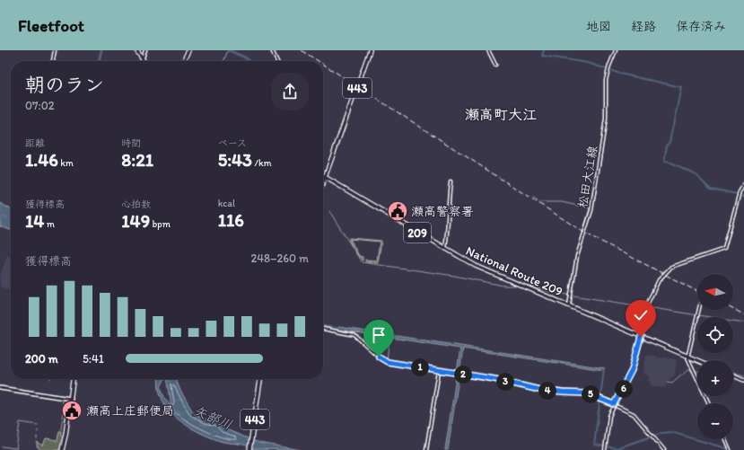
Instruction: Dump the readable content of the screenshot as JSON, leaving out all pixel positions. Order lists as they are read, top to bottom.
{
  "streets": {
    "highway": ["443", "209", "National Route 209"],
    "main road": ["松田大江線"]
  },
  "crossings": [
    ["443", "National Route 209"],
    ["松田大江線", "National Route 209"]
  ],
  "districts": ["瀬高町大江"],
  "water": ["矢部川"],
  "places": {
    "public building": ["瀬高警察署", "瀬高上庄郵便局"]
  },
  "north": "left",
  "page": {
    "header": "Fleetfoot",
    "nav": ["地図", "経路", "保存済み"],
    "heading": ["朝のラン", "07:02"],
    "stats": [
      ["距離", "1.46 km"],
      ["時間", "8:21"],
      ["ペース", "5:43 /km"],
      ["獲得標高", "14 m"],
      ["心拍数", "149 bpm"],
      ["kcal", "116"]
    ],
    "chart": ["獲得標高", "248–260 m"],
    "map_buttons": ["+", "−"],
    "list": [
      {
        "name": "200 m",
        "note": "5:41"
      }
    ],
    "pins": [
      "1",
      "2",
      "3",
      "6",
      "4",
      "5"
    ]
  }
}
